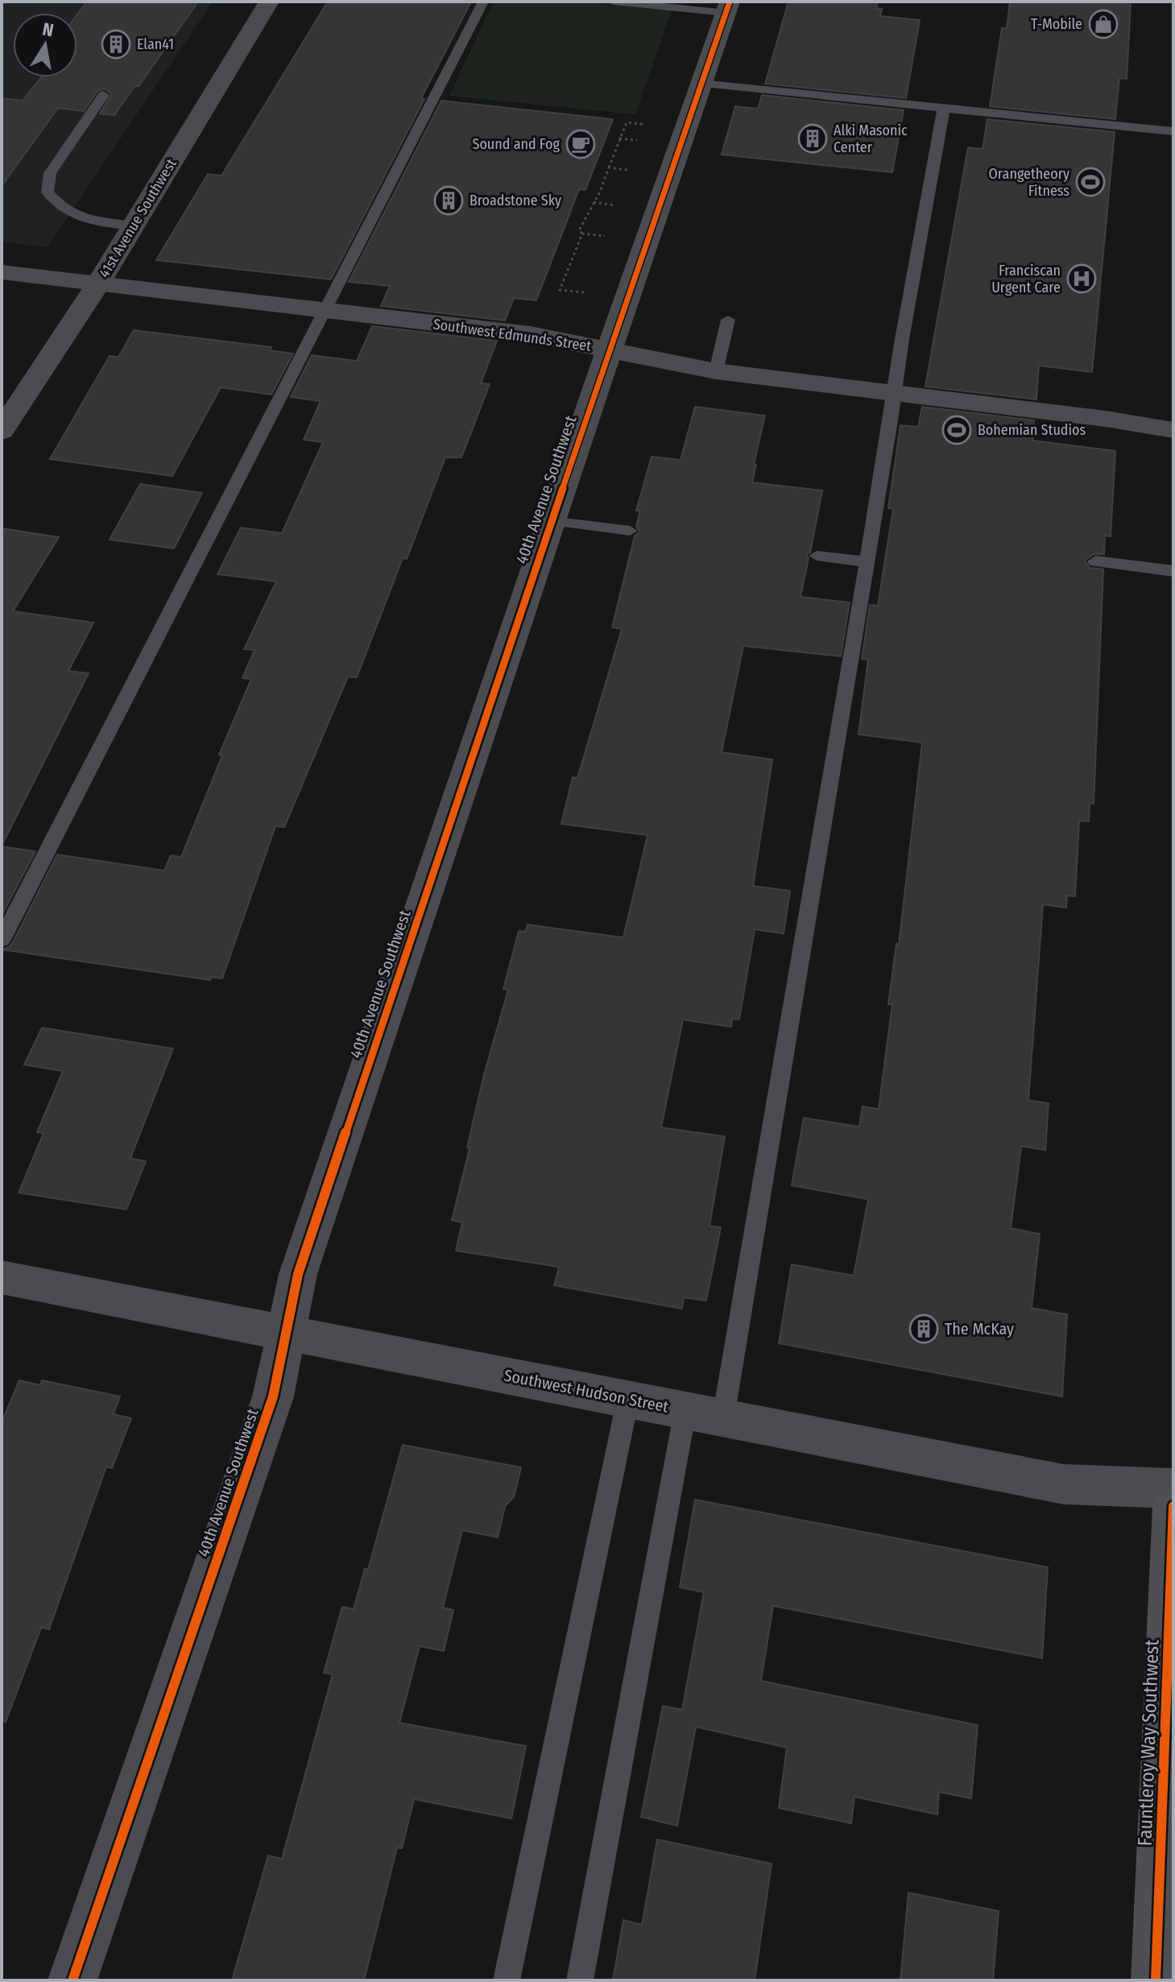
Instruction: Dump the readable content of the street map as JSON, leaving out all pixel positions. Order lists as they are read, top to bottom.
{
  "streets": {
    "main road": ["Fauntleroy Way Southwest"],
    "street": [
      "41st Avenue Southwest",
      "Southwest Edmunds Street",
      "40th Avenue Southwest",
      "Southwest Hudson Street"
    ]
  },
  "crossings": [
    ["41st Avenue Southwest", "Southwest Edmunds Street"],
    ["Southwest Edmunds Street", "40th Avenue Southwest"],
    ["40th Avenue Southwest", "Southwest Hudson Street"]
  ],
  "places": {
    "shop": ["T-Mobile"],
    "building": [
      "Elan41",
      "Alki Masonic Center",
      "Broadstone Sky",
      "The McKay"
    ],
    "cafe": ["Sound and Fog"],
    "sports": ["Orangetheory Fitness", "Bohemian Studios"],
    "hospital": ["Franciscan Urgent Care"]
  },
  "north": "top"
}
